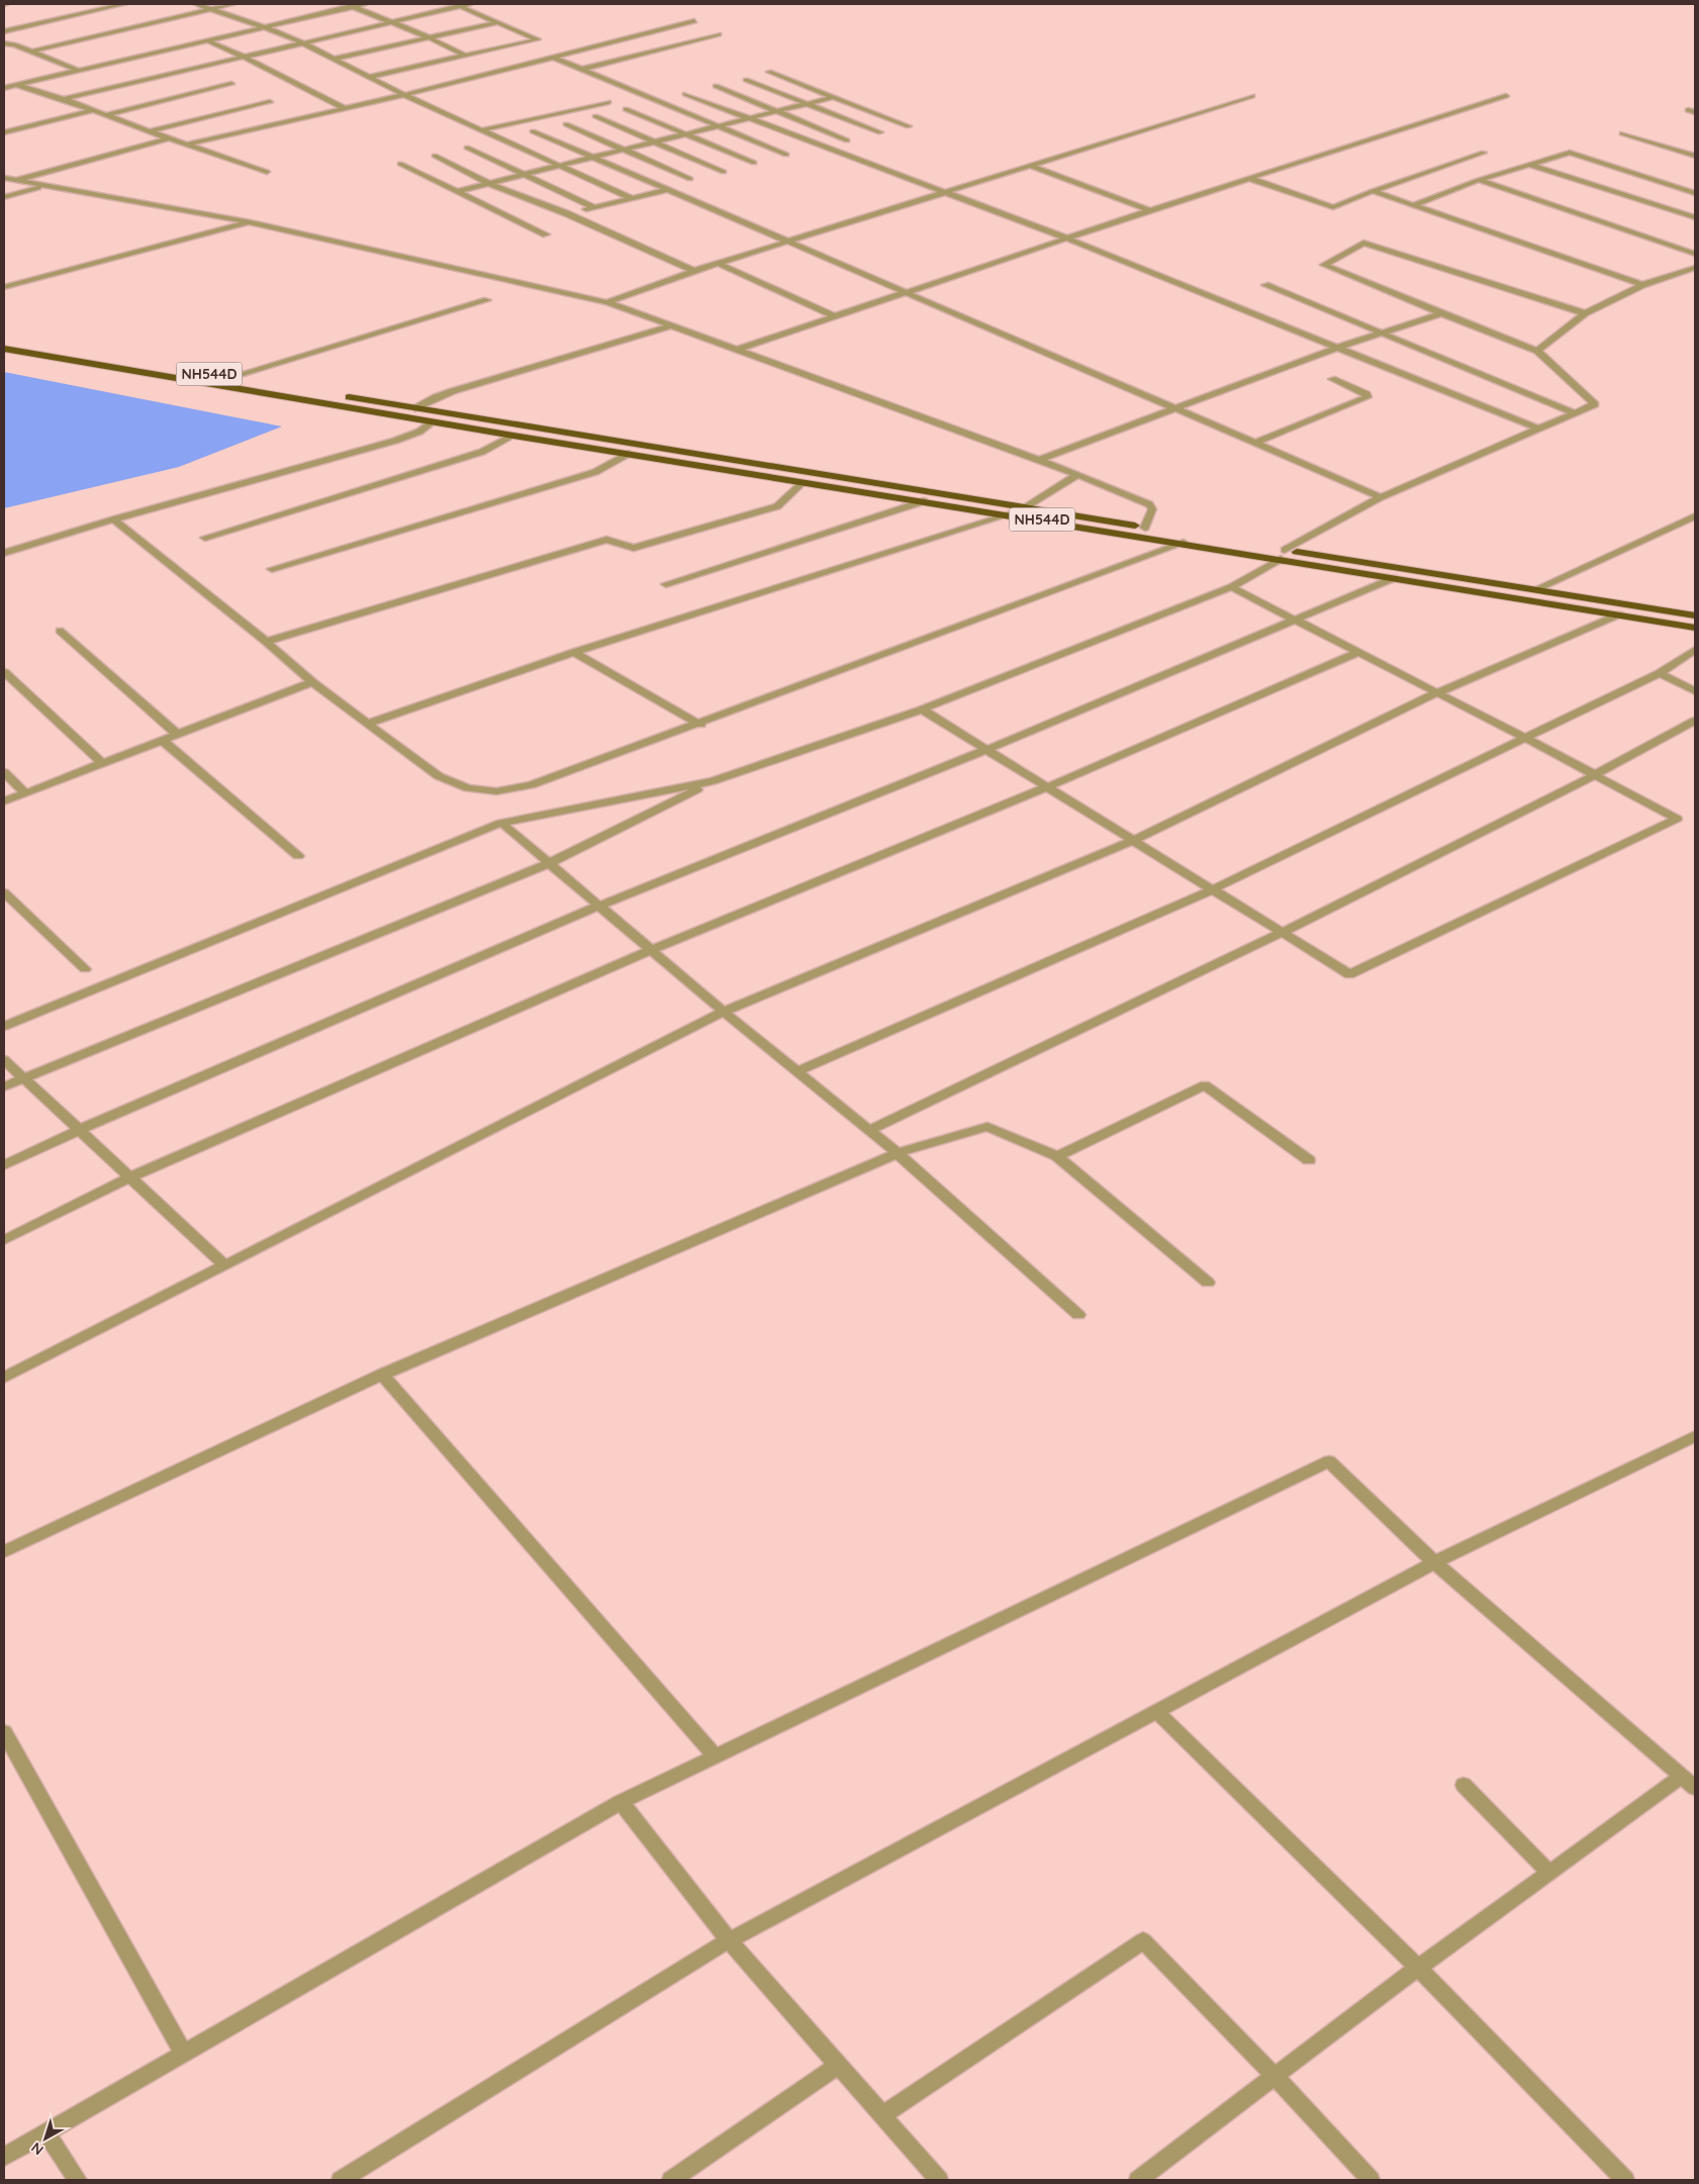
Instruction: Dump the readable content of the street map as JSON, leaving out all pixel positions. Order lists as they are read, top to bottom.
{
  "streets": {
    "highway": ["NH544D"]
  },
  "north": "bottom left"
}
